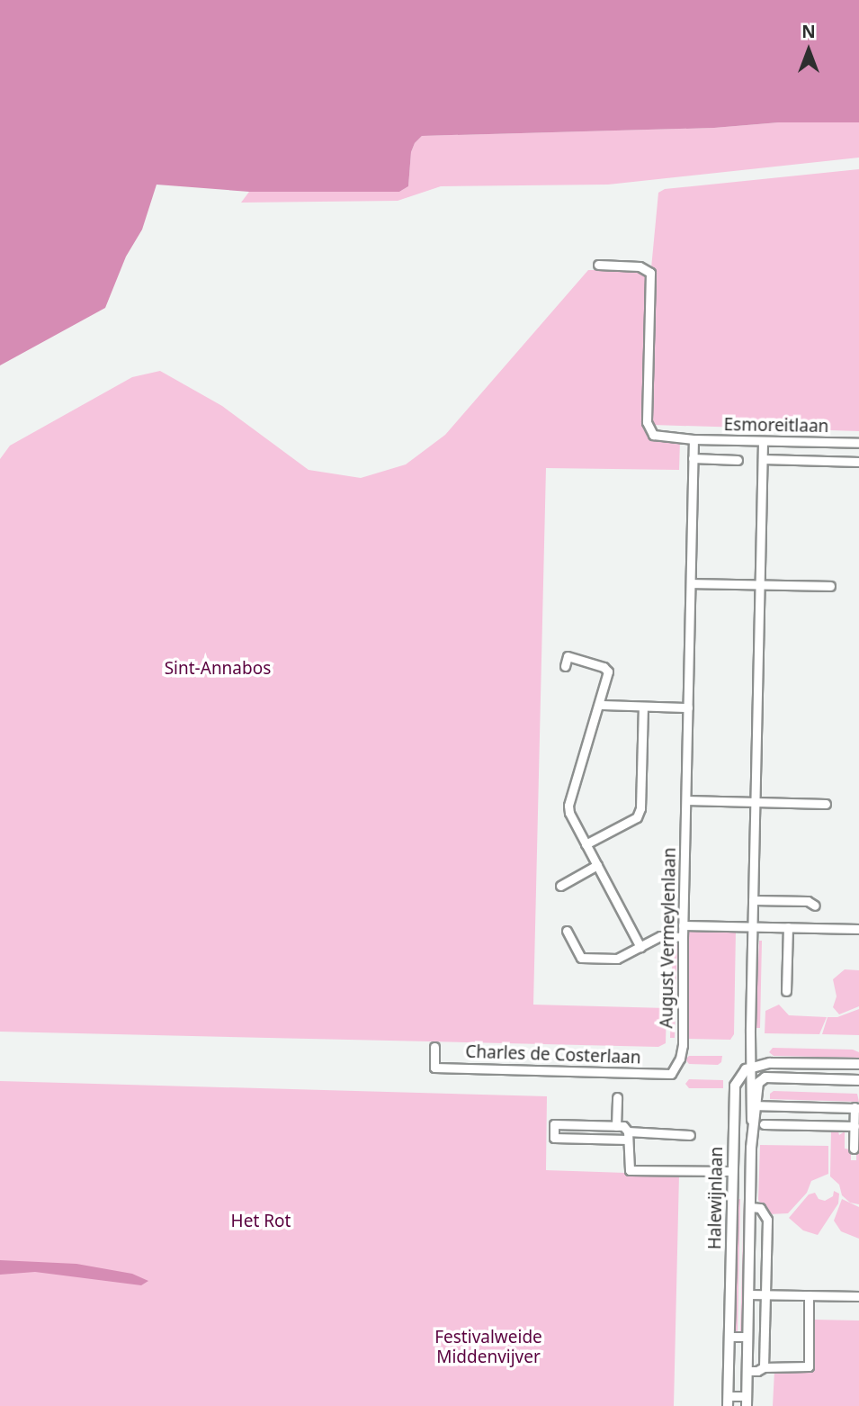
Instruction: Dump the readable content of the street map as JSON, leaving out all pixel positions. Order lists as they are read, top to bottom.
{
  "streets": {
    "main road": ["Halewijnlaan"],
    "street": ["Esmoreitlaan", "August Vermeylenlaan", "Charles de Costerlaan"]
  },
  "crossings": [
    ["Esmoreitlaan", "August Vermeylenlaan"],
    ["August Vermeylenlaan", "Charles de Costerlaan"]
  ],
  "parks": ["Sint-Annabos", "Het Rot", "Festivalweide Middenvijver"],
  "north": "top"
}
